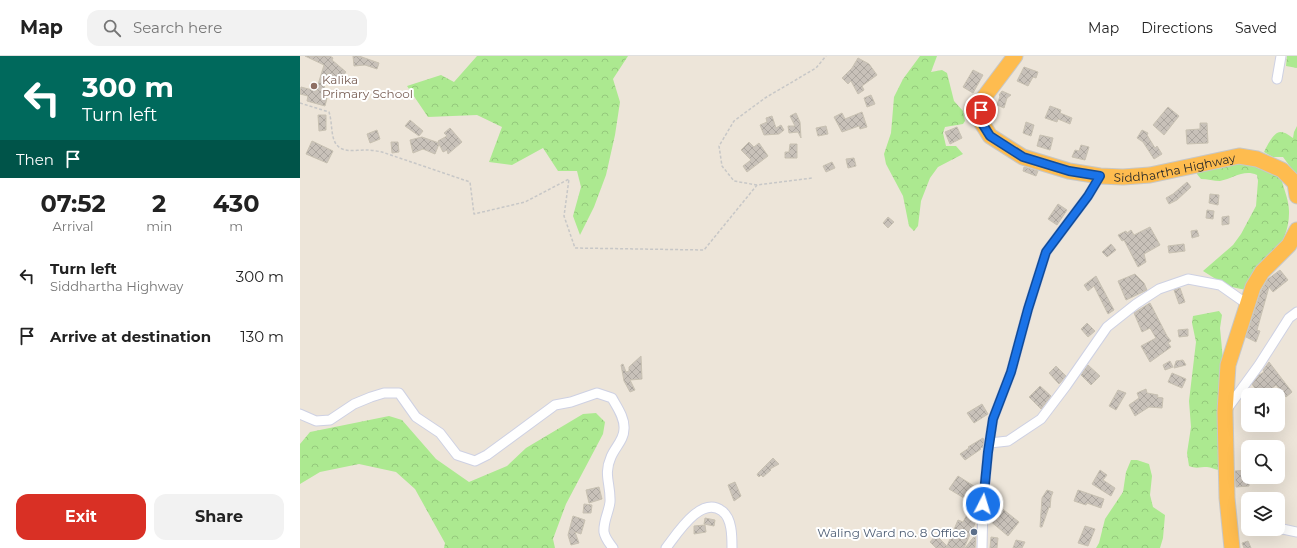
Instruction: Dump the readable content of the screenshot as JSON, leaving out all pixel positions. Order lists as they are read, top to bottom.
{
  "streets": {
    "highway": ["Siddhartha Highway"]
  },
  "places": ["Kalika Primary School", "Waling Ward no. 8 Office"],
  "page": {
    "header": "Map",
    "search": "Search here",
    "nav": ["Map", "Directions", "Saved"],
    "turn": ["300 m", "Turn left"],
    "then": "Then",
    "eta": [
      "07:52",
      "Arrival",
      "2",
      "min",
      "430",
      "m"
    ],
    "list": [
      {
        "name": "Turn left",
        "note": "Siddhartha Highway",
        "value": "300 m"
      },
      {
        "name": "Arrive at destination",
        "value": "130 m"
      }
    ],
    "buttons": ["Exit", "Share"]
  }
}
